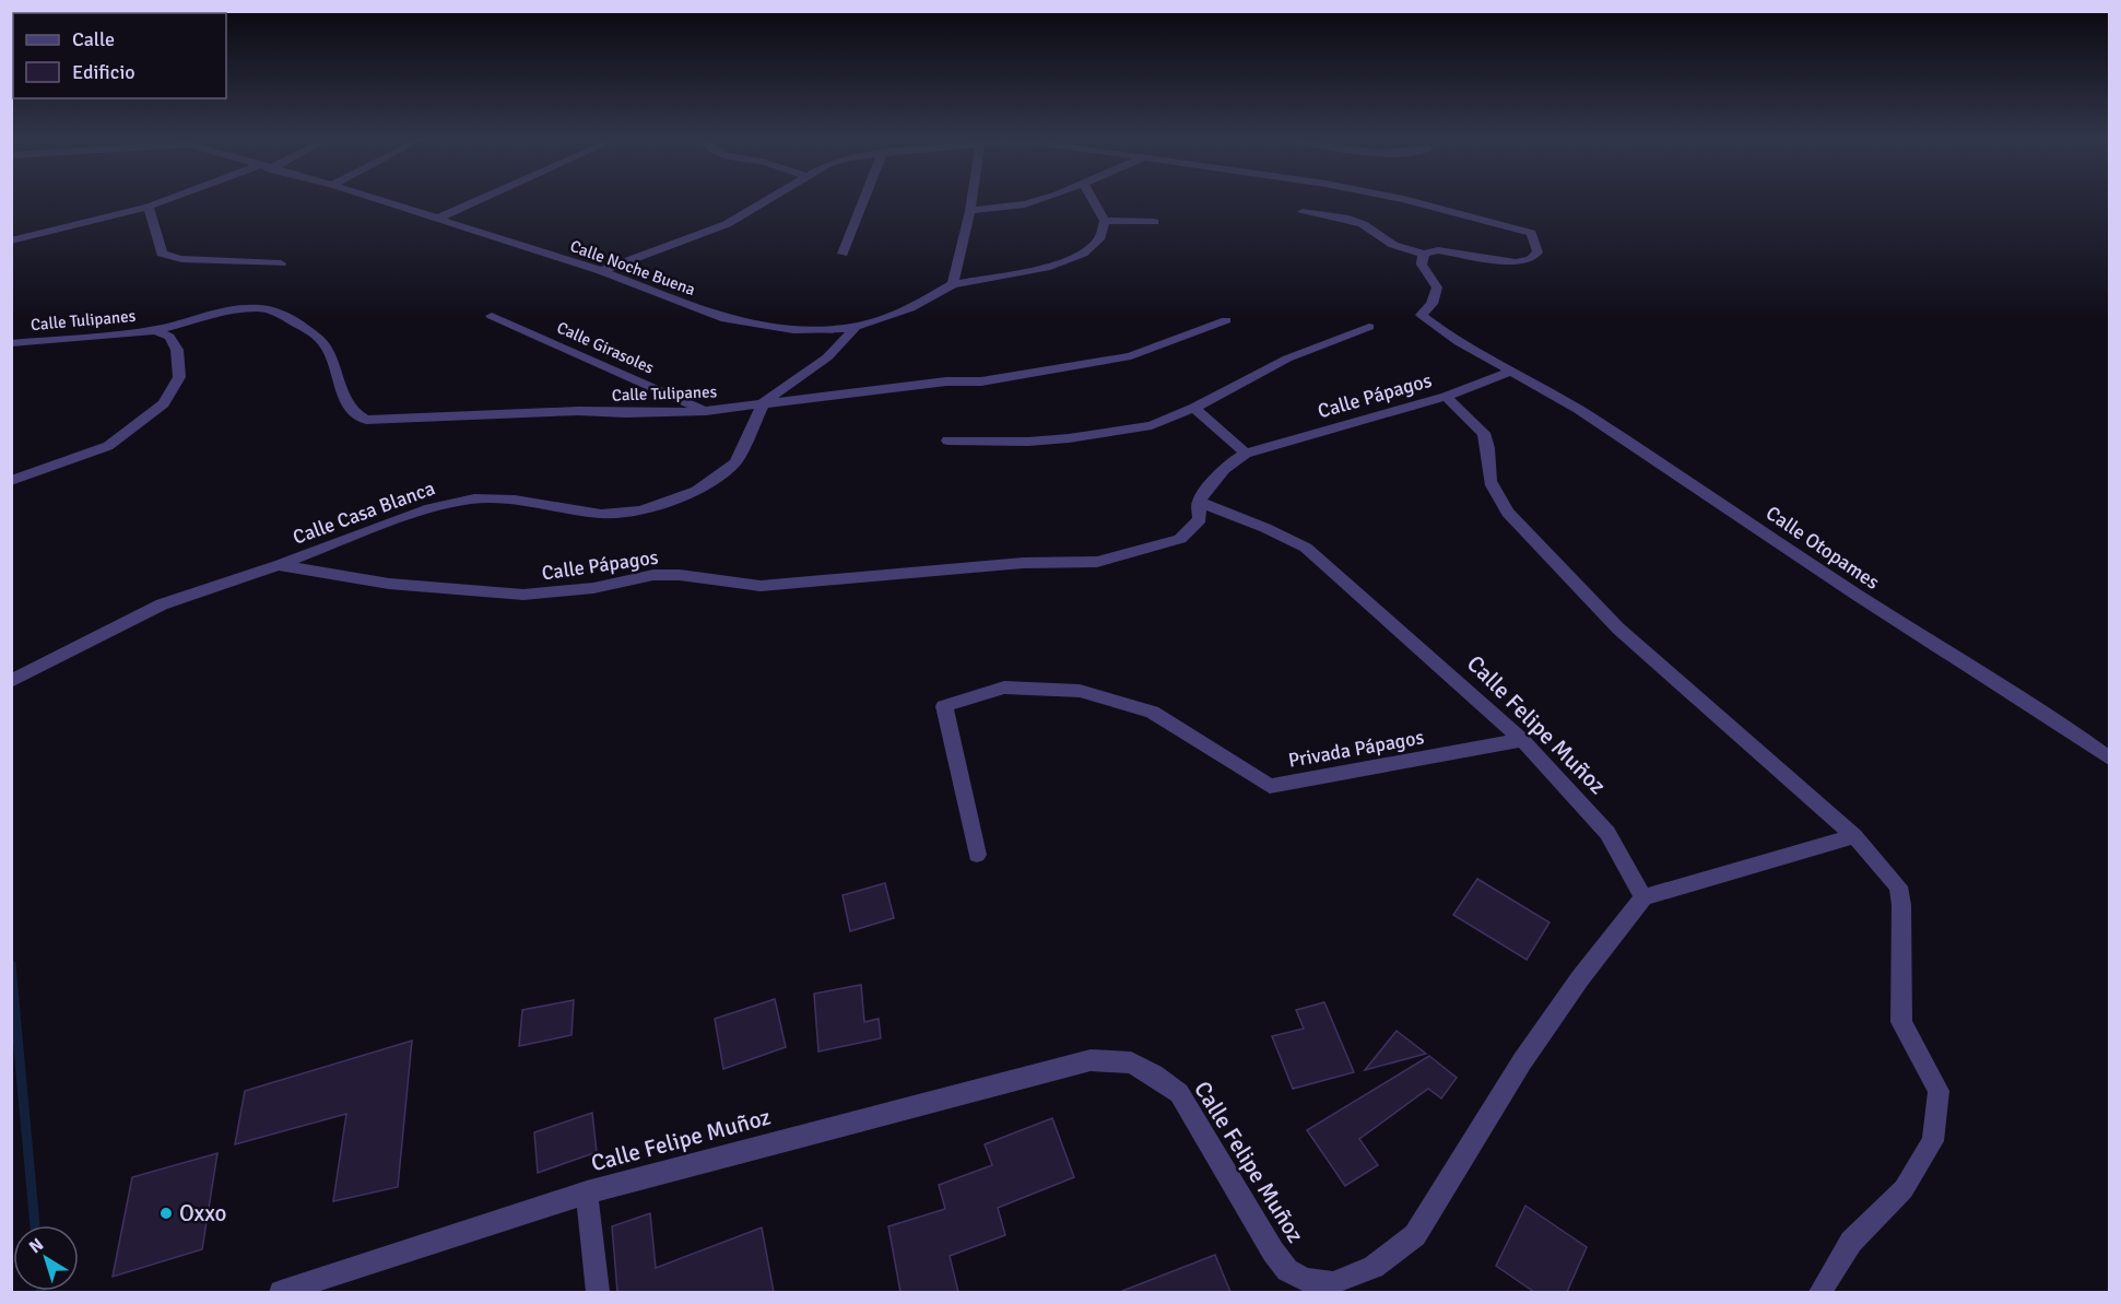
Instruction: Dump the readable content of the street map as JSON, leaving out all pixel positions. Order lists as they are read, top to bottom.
{
  "streets": {
    "street": [
      "Calle Noche Buena",
      "Calle Tulipanes",
      "Calle Girasoles",
      "Calle Pápagos",
      "Calle Casa Blanca",
      "Calle Otopames",
      "Calle Felipe Muñoz",
      "Privada Pápagos"
    ]
  },
  "crossings": [
    ["Calle Noche Buena", "Calle Casa Blanca"],
    ["Calle Tulipanes", "Calle Girasoles"],
    ["Calle Tulipanes", "Calle Casa Blanca"],
    ["Calle Pápagos", "Calle Casa Blanca"],
    ["Calle Pápagos", "Calle Otopames"],
    ["Calle Pápagos", "Calle Felipe Muñoz"],
    ["Calle Felipe Muñoz", "Privada Pápagos"]
  ],
  "places": ["Oxxo"],
  "legend": ["Calle", "Edificio"],
  "north": "top left"
}
